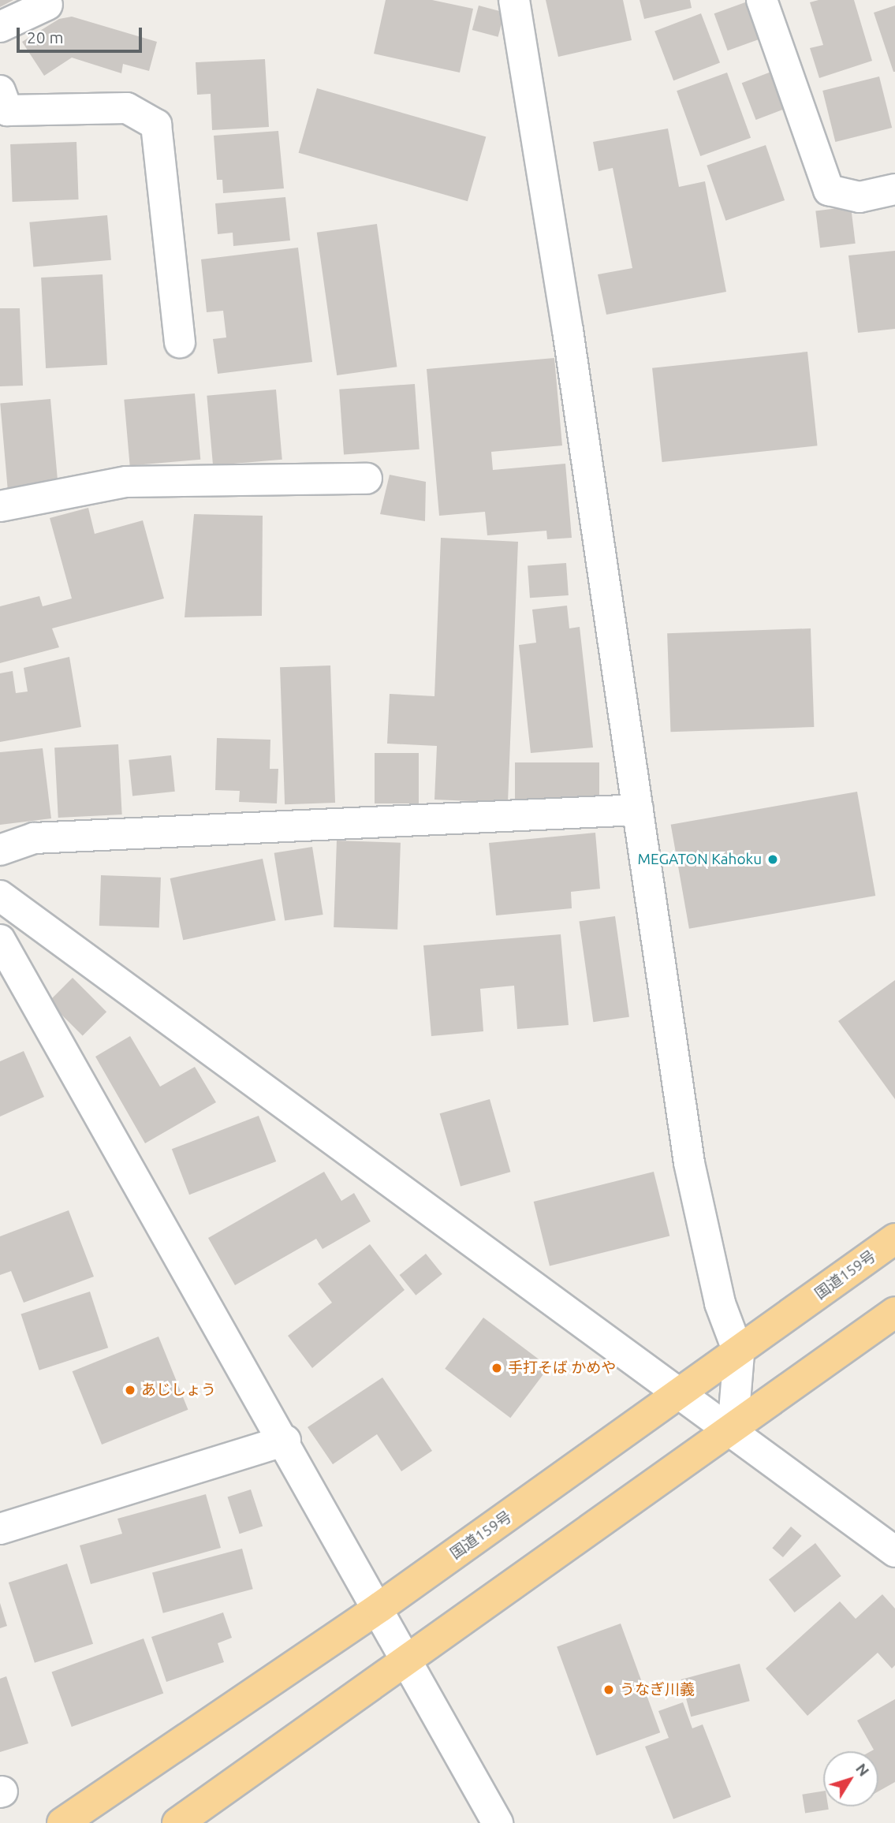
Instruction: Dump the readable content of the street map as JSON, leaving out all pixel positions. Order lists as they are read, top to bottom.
{
  "streets": {
    "highway": ["国道159号"]
  },
  "places": [
    "MEGATON Kahoku",
    "手打そば かめや",
    "あじしょう",
    "うなぎ川義"
  ],
  "scale_bar": "20 m",
  "north": "top right"
}
